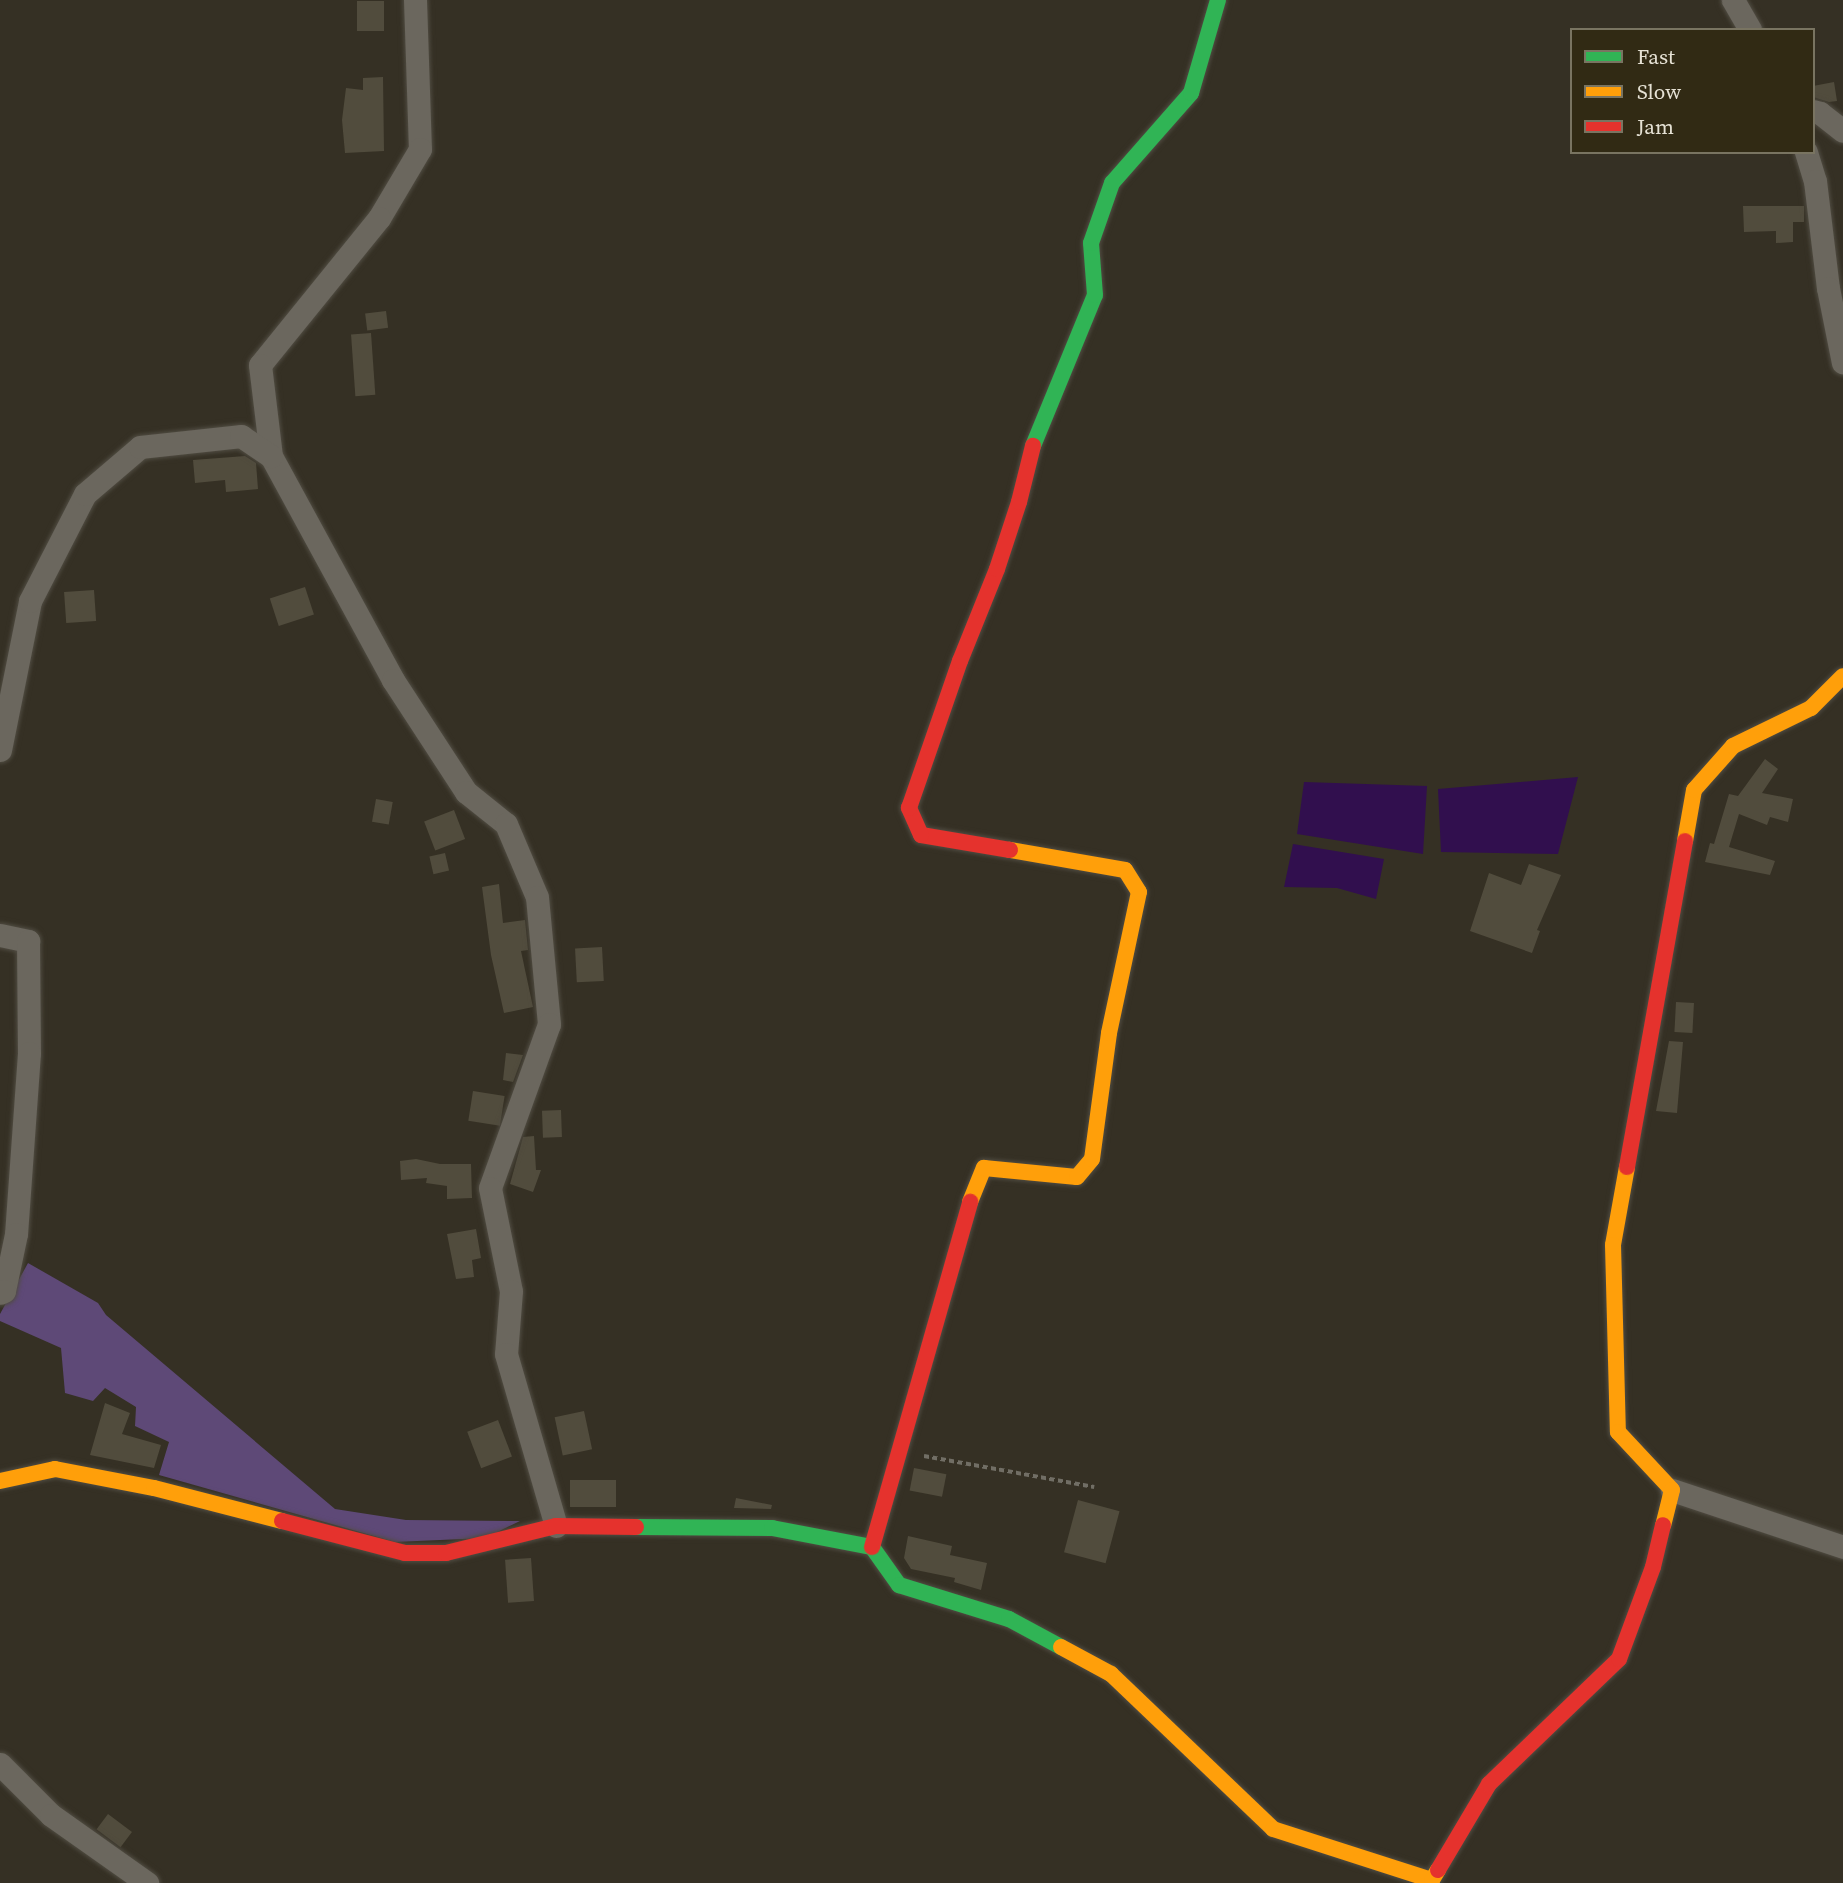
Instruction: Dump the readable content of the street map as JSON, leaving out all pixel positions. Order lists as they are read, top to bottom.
{
  "legend": ["Fast", "Slow", "Jam"]
}
